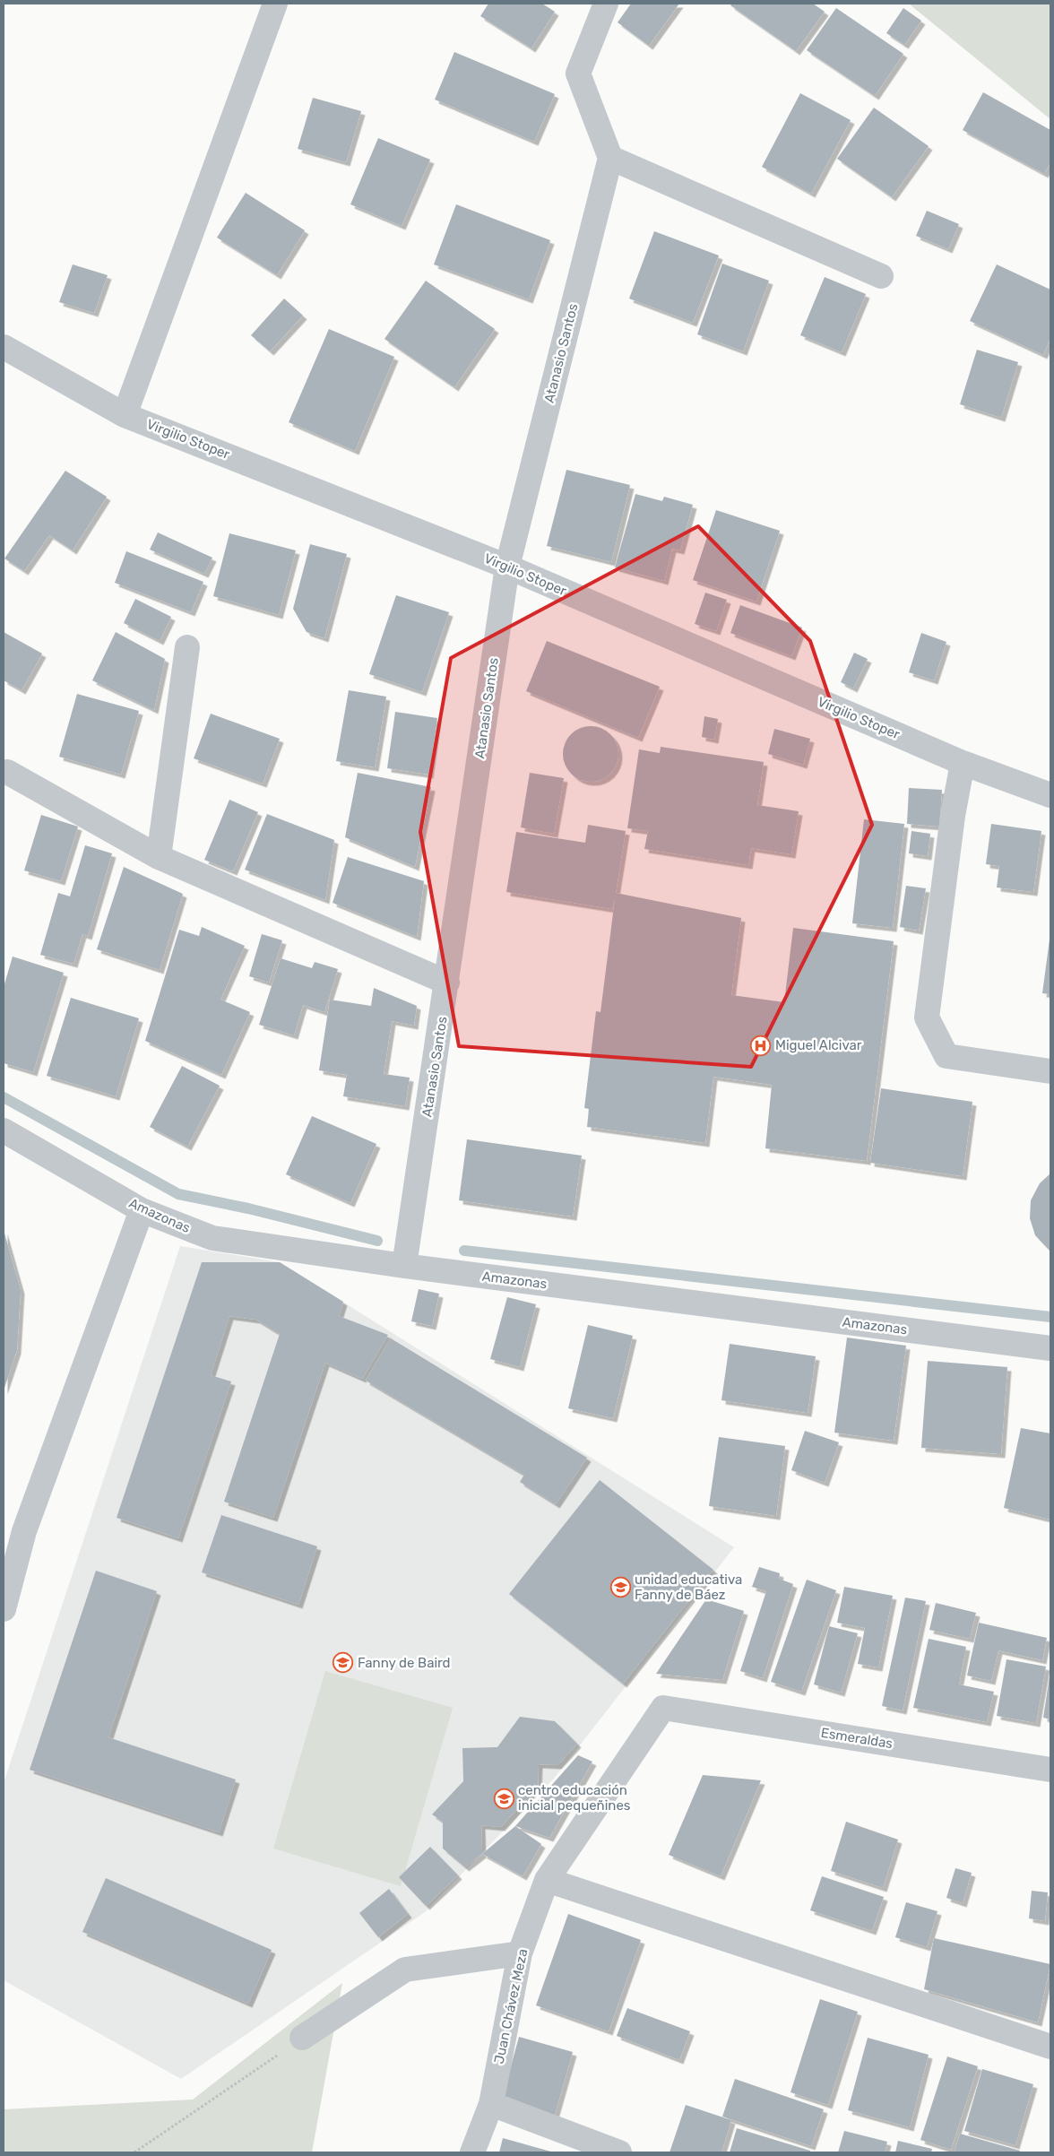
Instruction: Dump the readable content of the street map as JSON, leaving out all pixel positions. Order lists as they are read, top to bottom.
{
  "streets": {
    "street": [
      "Atanasio Santos",
      "Virgilio Stoper",
      "Amazonas",
      "Esmeraldas",
      "Juan Chávez Meza"
    ]
  },
  "crossings": [
    ["Atanasio Santos", "Virgilio Stoper"],
    ["Atanasio Santos", "Amazonas"],
    ["Esmeraldas", "Juan Chávez Meza"]
  ],
  "places": {
    "hospital": ["Miguel Alcivar"],
    "school or university": ["unidad educativa Fanny de Báez", "Fanny de Baird", "centro educación inicial pequeñines"]
  }
}
